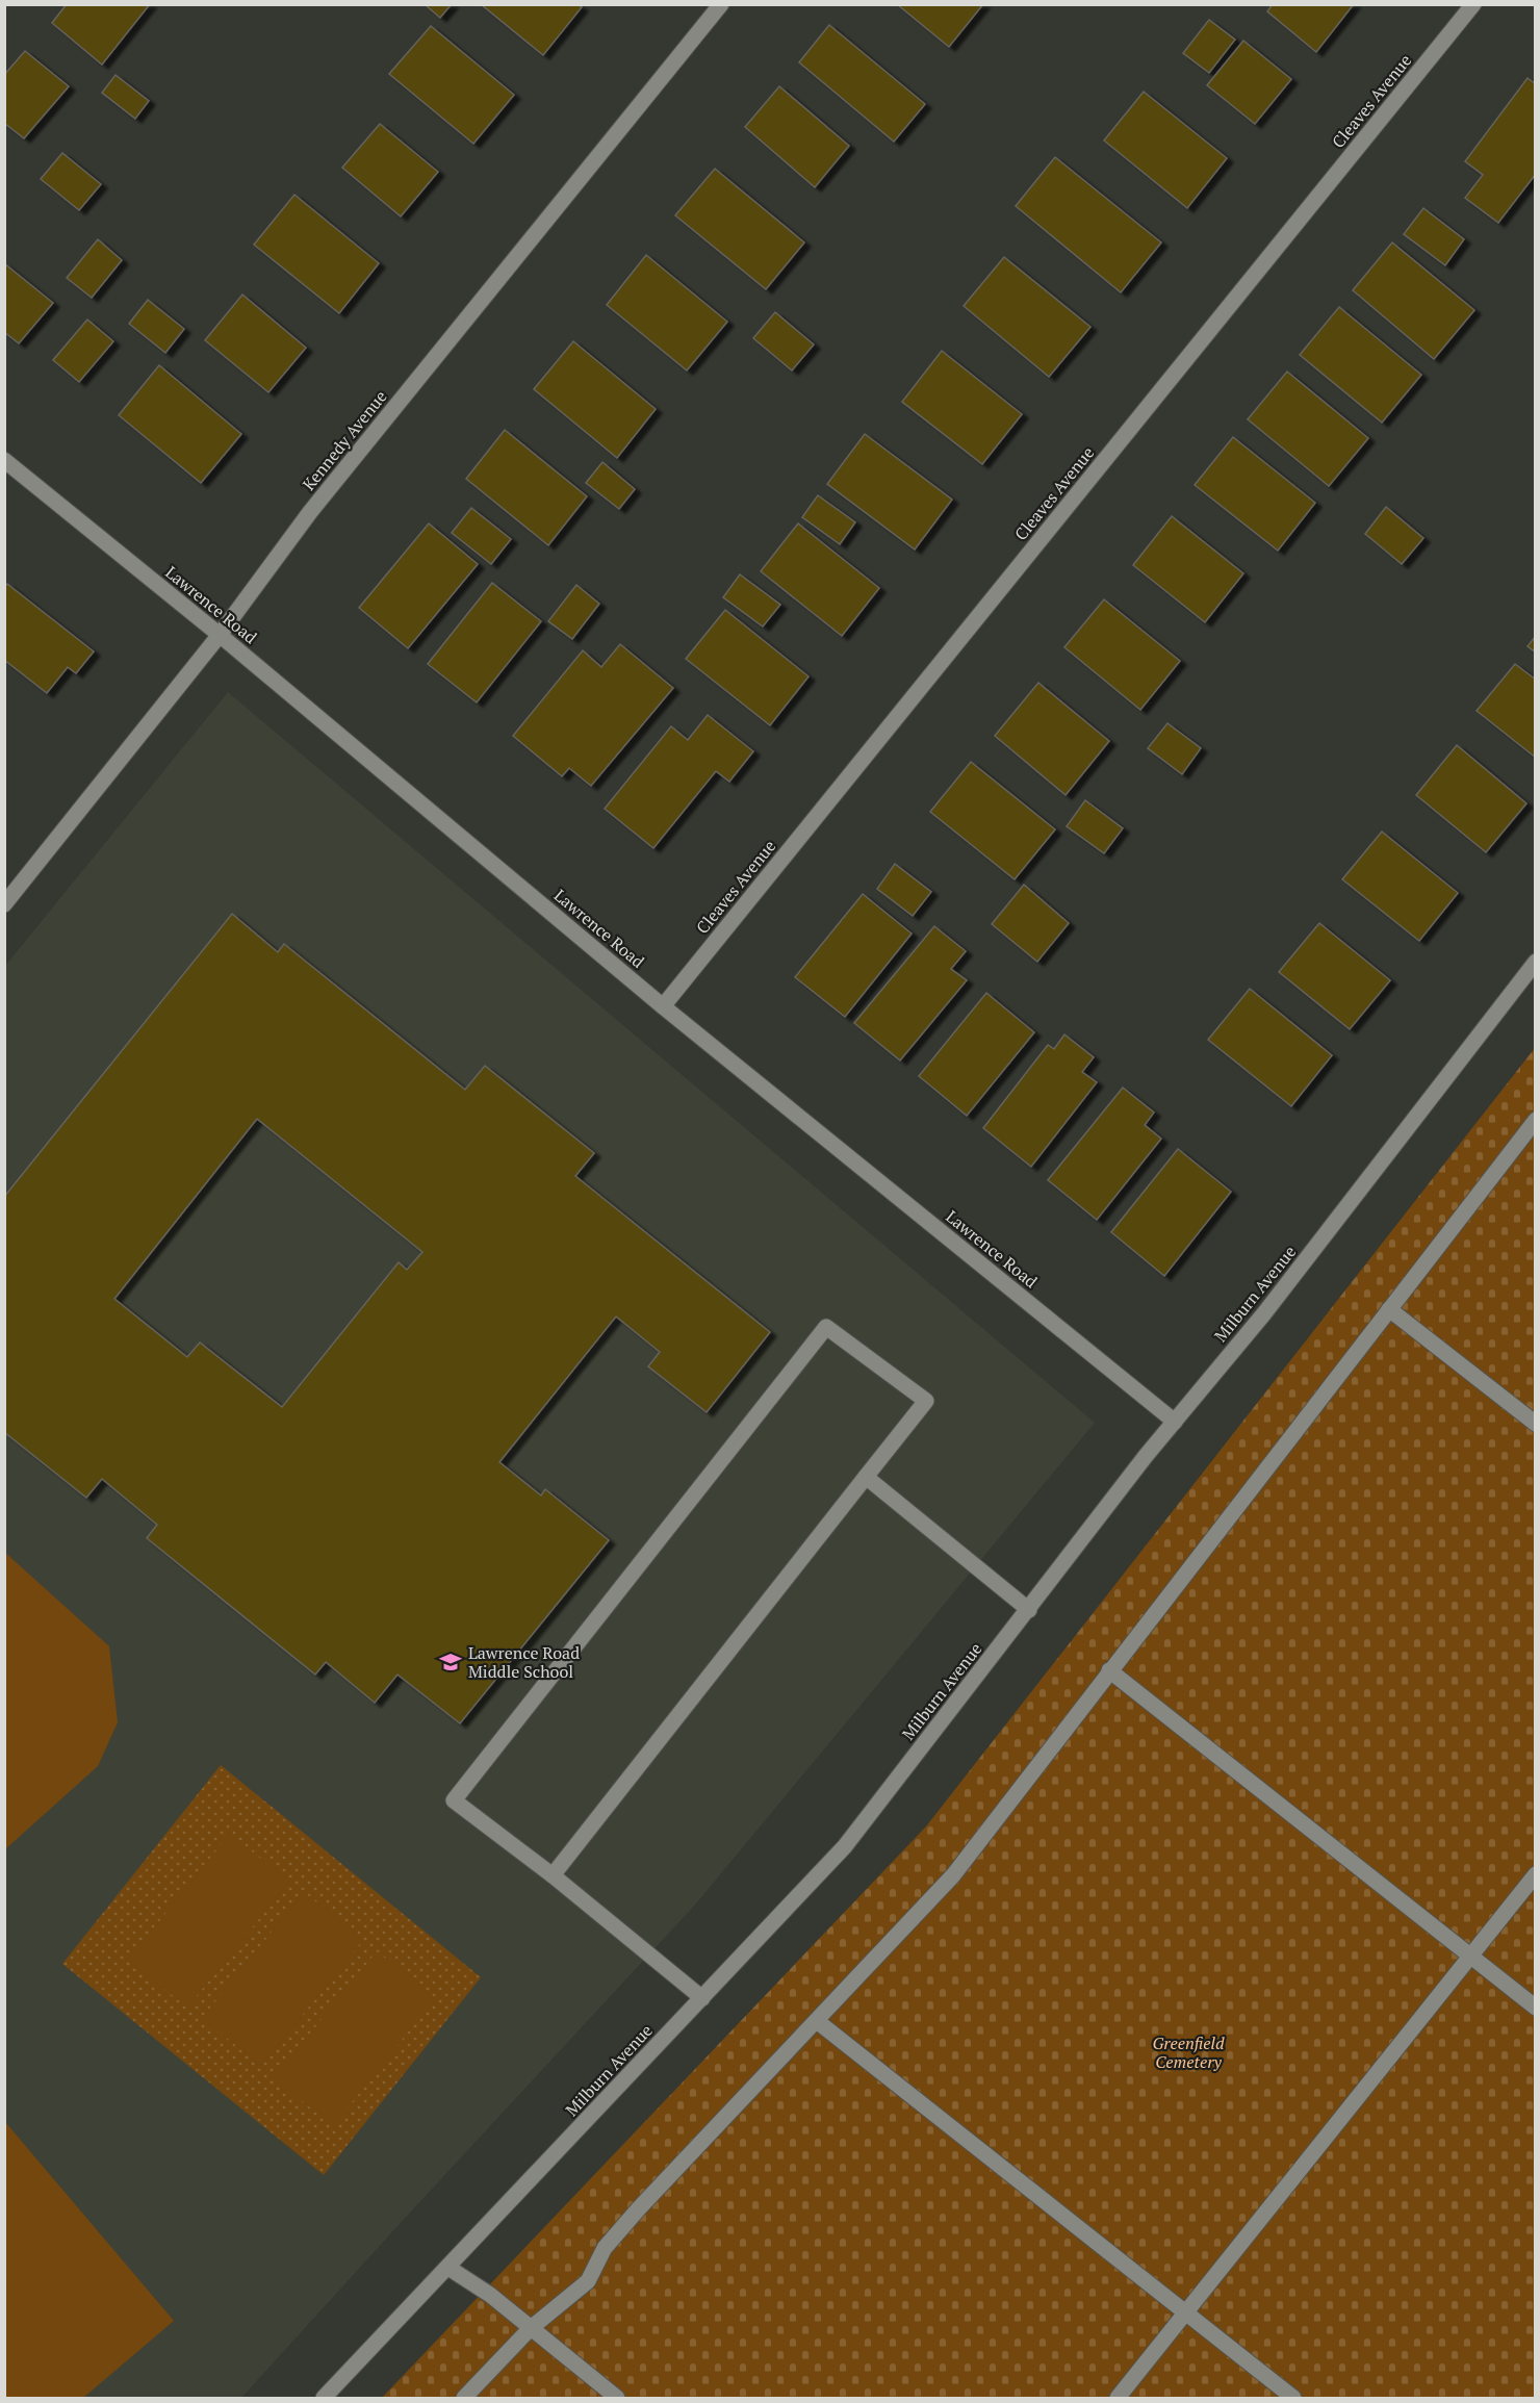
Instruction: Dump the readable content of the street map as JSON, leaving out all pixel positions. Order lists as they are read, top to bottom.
{
  "streets": {
    "street": [
      "Cleaves Avenue",
      "Kennedy Avenue",
      "Lawrence Road",
      "Milburn Avenue"
    ]
  },
  "crossings": [
    ["Cleaves Avenue", "Lawrence Road"],
    ["Kennedy Avenue", "Lawrence Road"],
    ["Lawrence Road", "Milburn Avenue"]
  ],
  "parks": ["Greenfield Cemetery"],
  "places": {
    "school or university": ["Lawrence Road Middle School"]
  }
}
